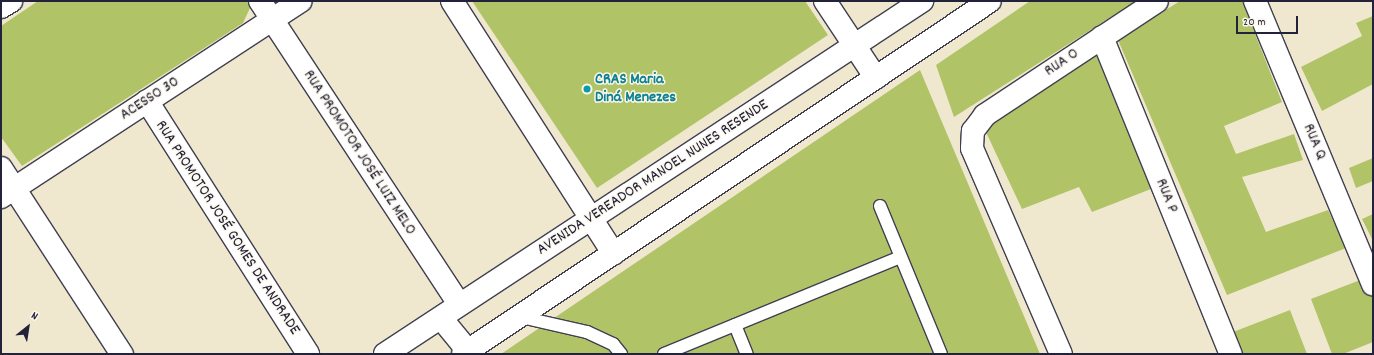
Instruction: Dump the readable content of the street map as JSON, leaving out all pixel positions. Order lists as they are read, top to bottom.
{
  "streets": {
    "street": [
      "RUA O",
      "ACESSO 30",
      "RUA Q",
      "RUA PROMOTOR JOSÉ LUIZ MELO",
      "AVENIDA VEREADOR MANOEL NUNES RESENDE",
      "RUA P",
      "RUA PROMOTOR JOSÉ GOMES DE ANDRADE"
    ]
  },
  "crossings": [
    ["RUA O", "RUA P"],
    ["ACESSO 30", "RUA PROMOTOR JOSÉ LUIZ MELO"],
    ["ACESSO 30", "RUA PROMOTOR JOSÉ GOMES DE ANDRADE"],
    ["RUA PROMOTOR JOSÉ LUIZ MELO", "AVENIDA VEREADOR MANOEL NUNES RESENDE"]
  ],
  "places": ["CRAS Maria Diná Menezes"],
  "scale_bar": "20 m",
  "north": "top right"
}
